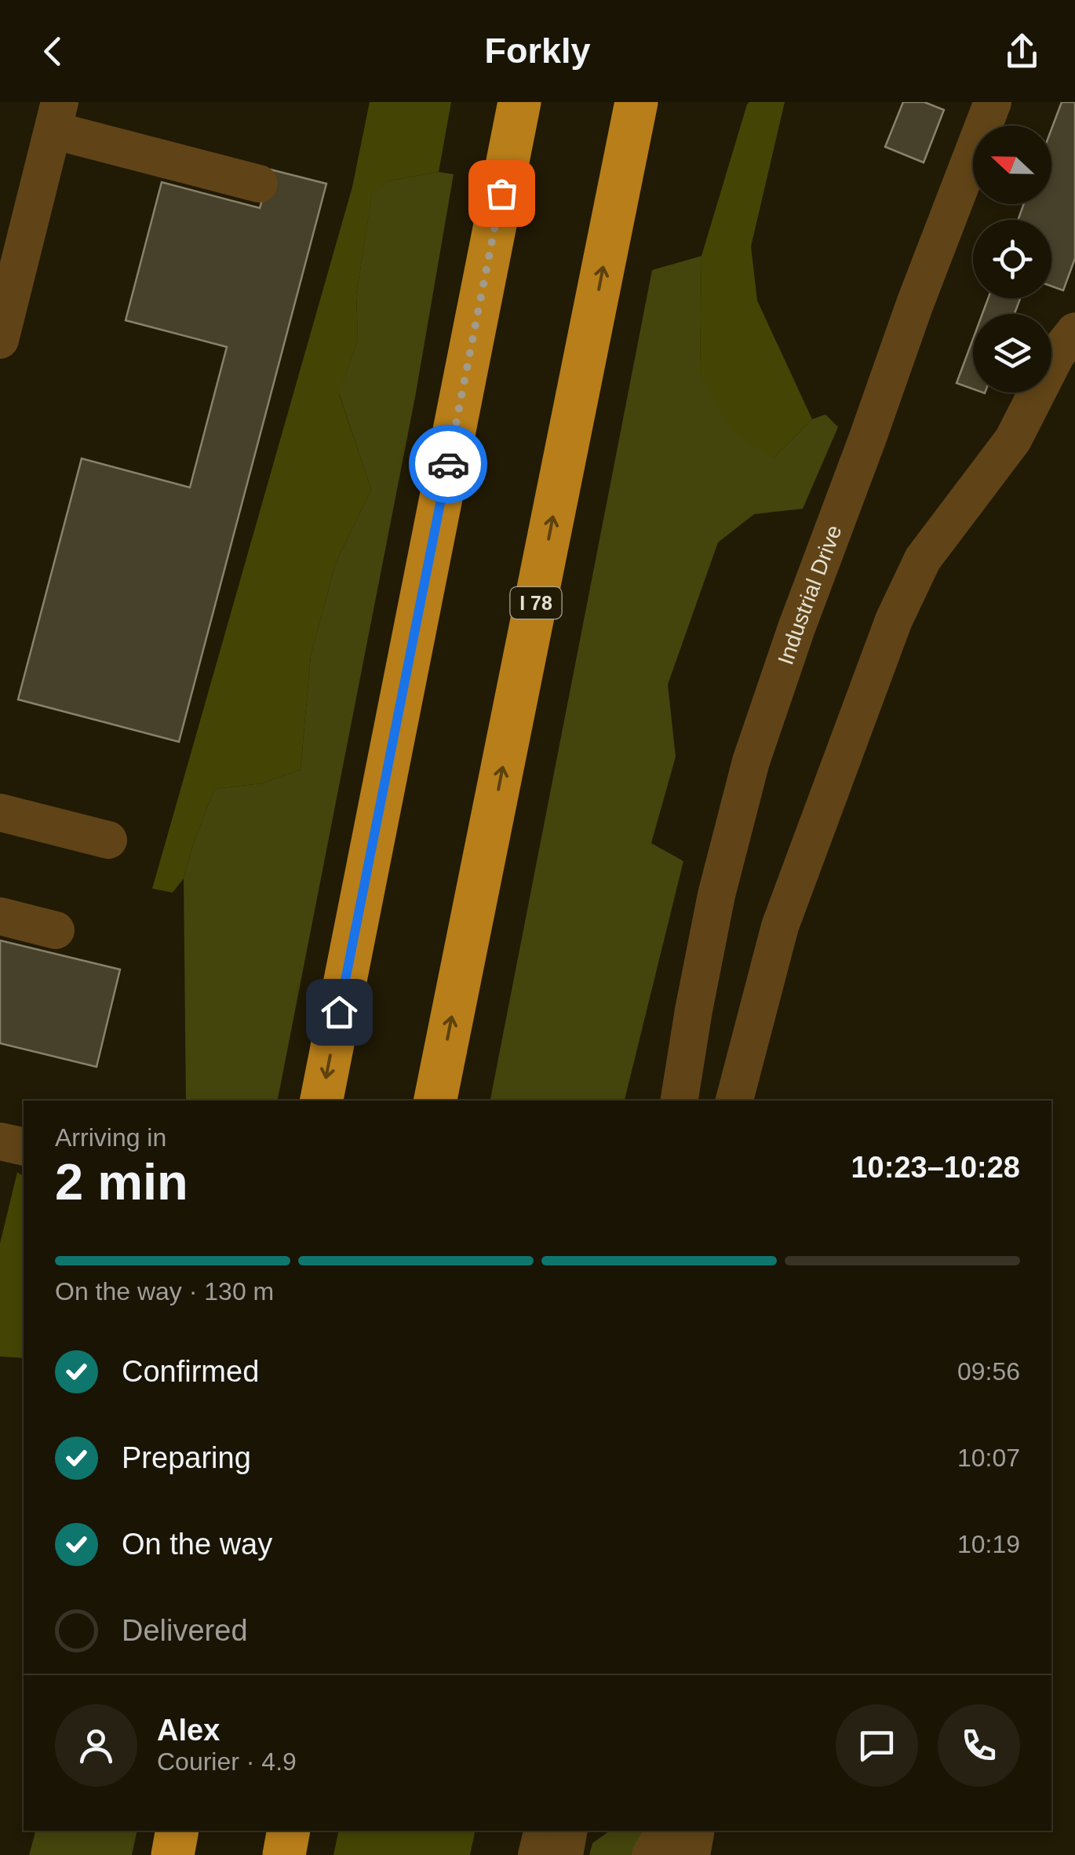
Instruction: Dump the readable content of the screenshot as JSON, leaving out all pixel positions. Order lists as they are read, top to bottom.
{
  "streets": {
    "highway": ["I 78"],
    "street": ["Industrial Drive"]
  },
  "north": "left",
  "page": {
    "header": "Forkly",
    "heading": ["2 min", "Arriving in", "10:23–10:28"],
    "panel": ["Alex", "Courier · 4.9"],
    "bar": "On the way · 130 m",
    "list": [
      ["Confirmed", "09:56"],
      ["Preparing", "10:07"],
      ["On the way", "10:19"],
      "Delivered"
    ]
  }
}
